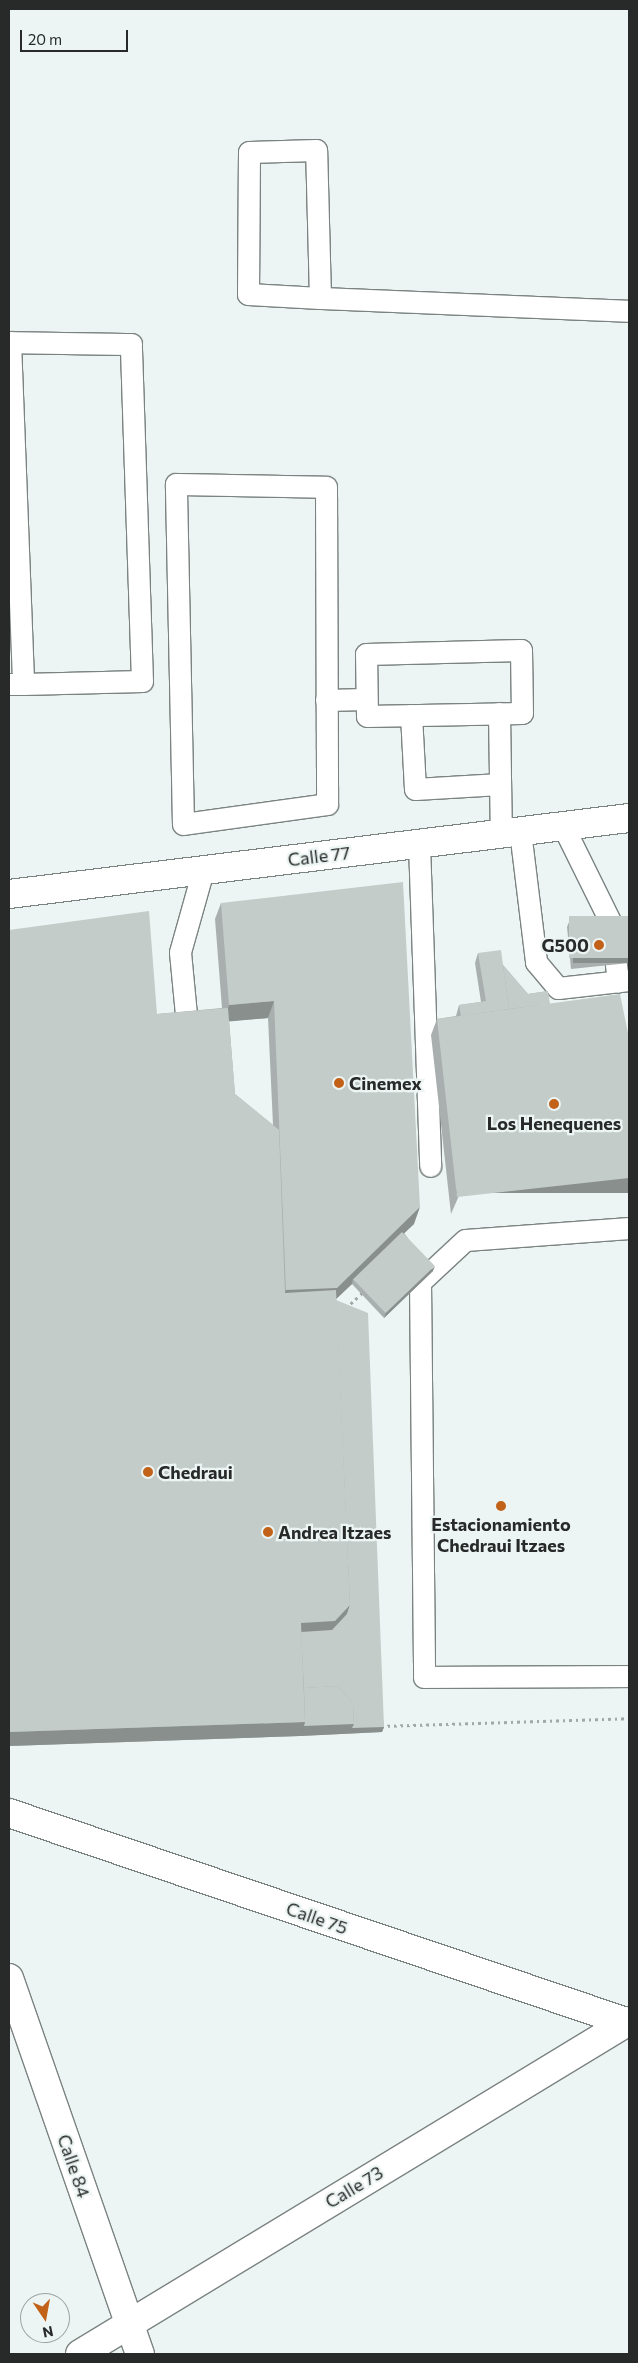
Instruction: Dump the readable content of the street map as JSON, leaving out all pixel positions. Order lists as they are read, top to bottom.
{
  "streets": {
    "street": [
      "Calle 77",
      "Calle 75",
      "Calle 84",
      "Calle 73"
    ]
  },
  "crossings": [
    ["Calle 75", "Calle 73"],
    ["Calle 84", "Calle 73"]
  ],
  "places": [
    "G500",
    "Cinemex",
    "Los Henequenes",
    "Chedraui",
    "Estacionamiento Chedraui Itzaes",
    "Andrea Itzaes"
  ],
  "scale_bar": "20 m",
  "north": "bottom"
}
